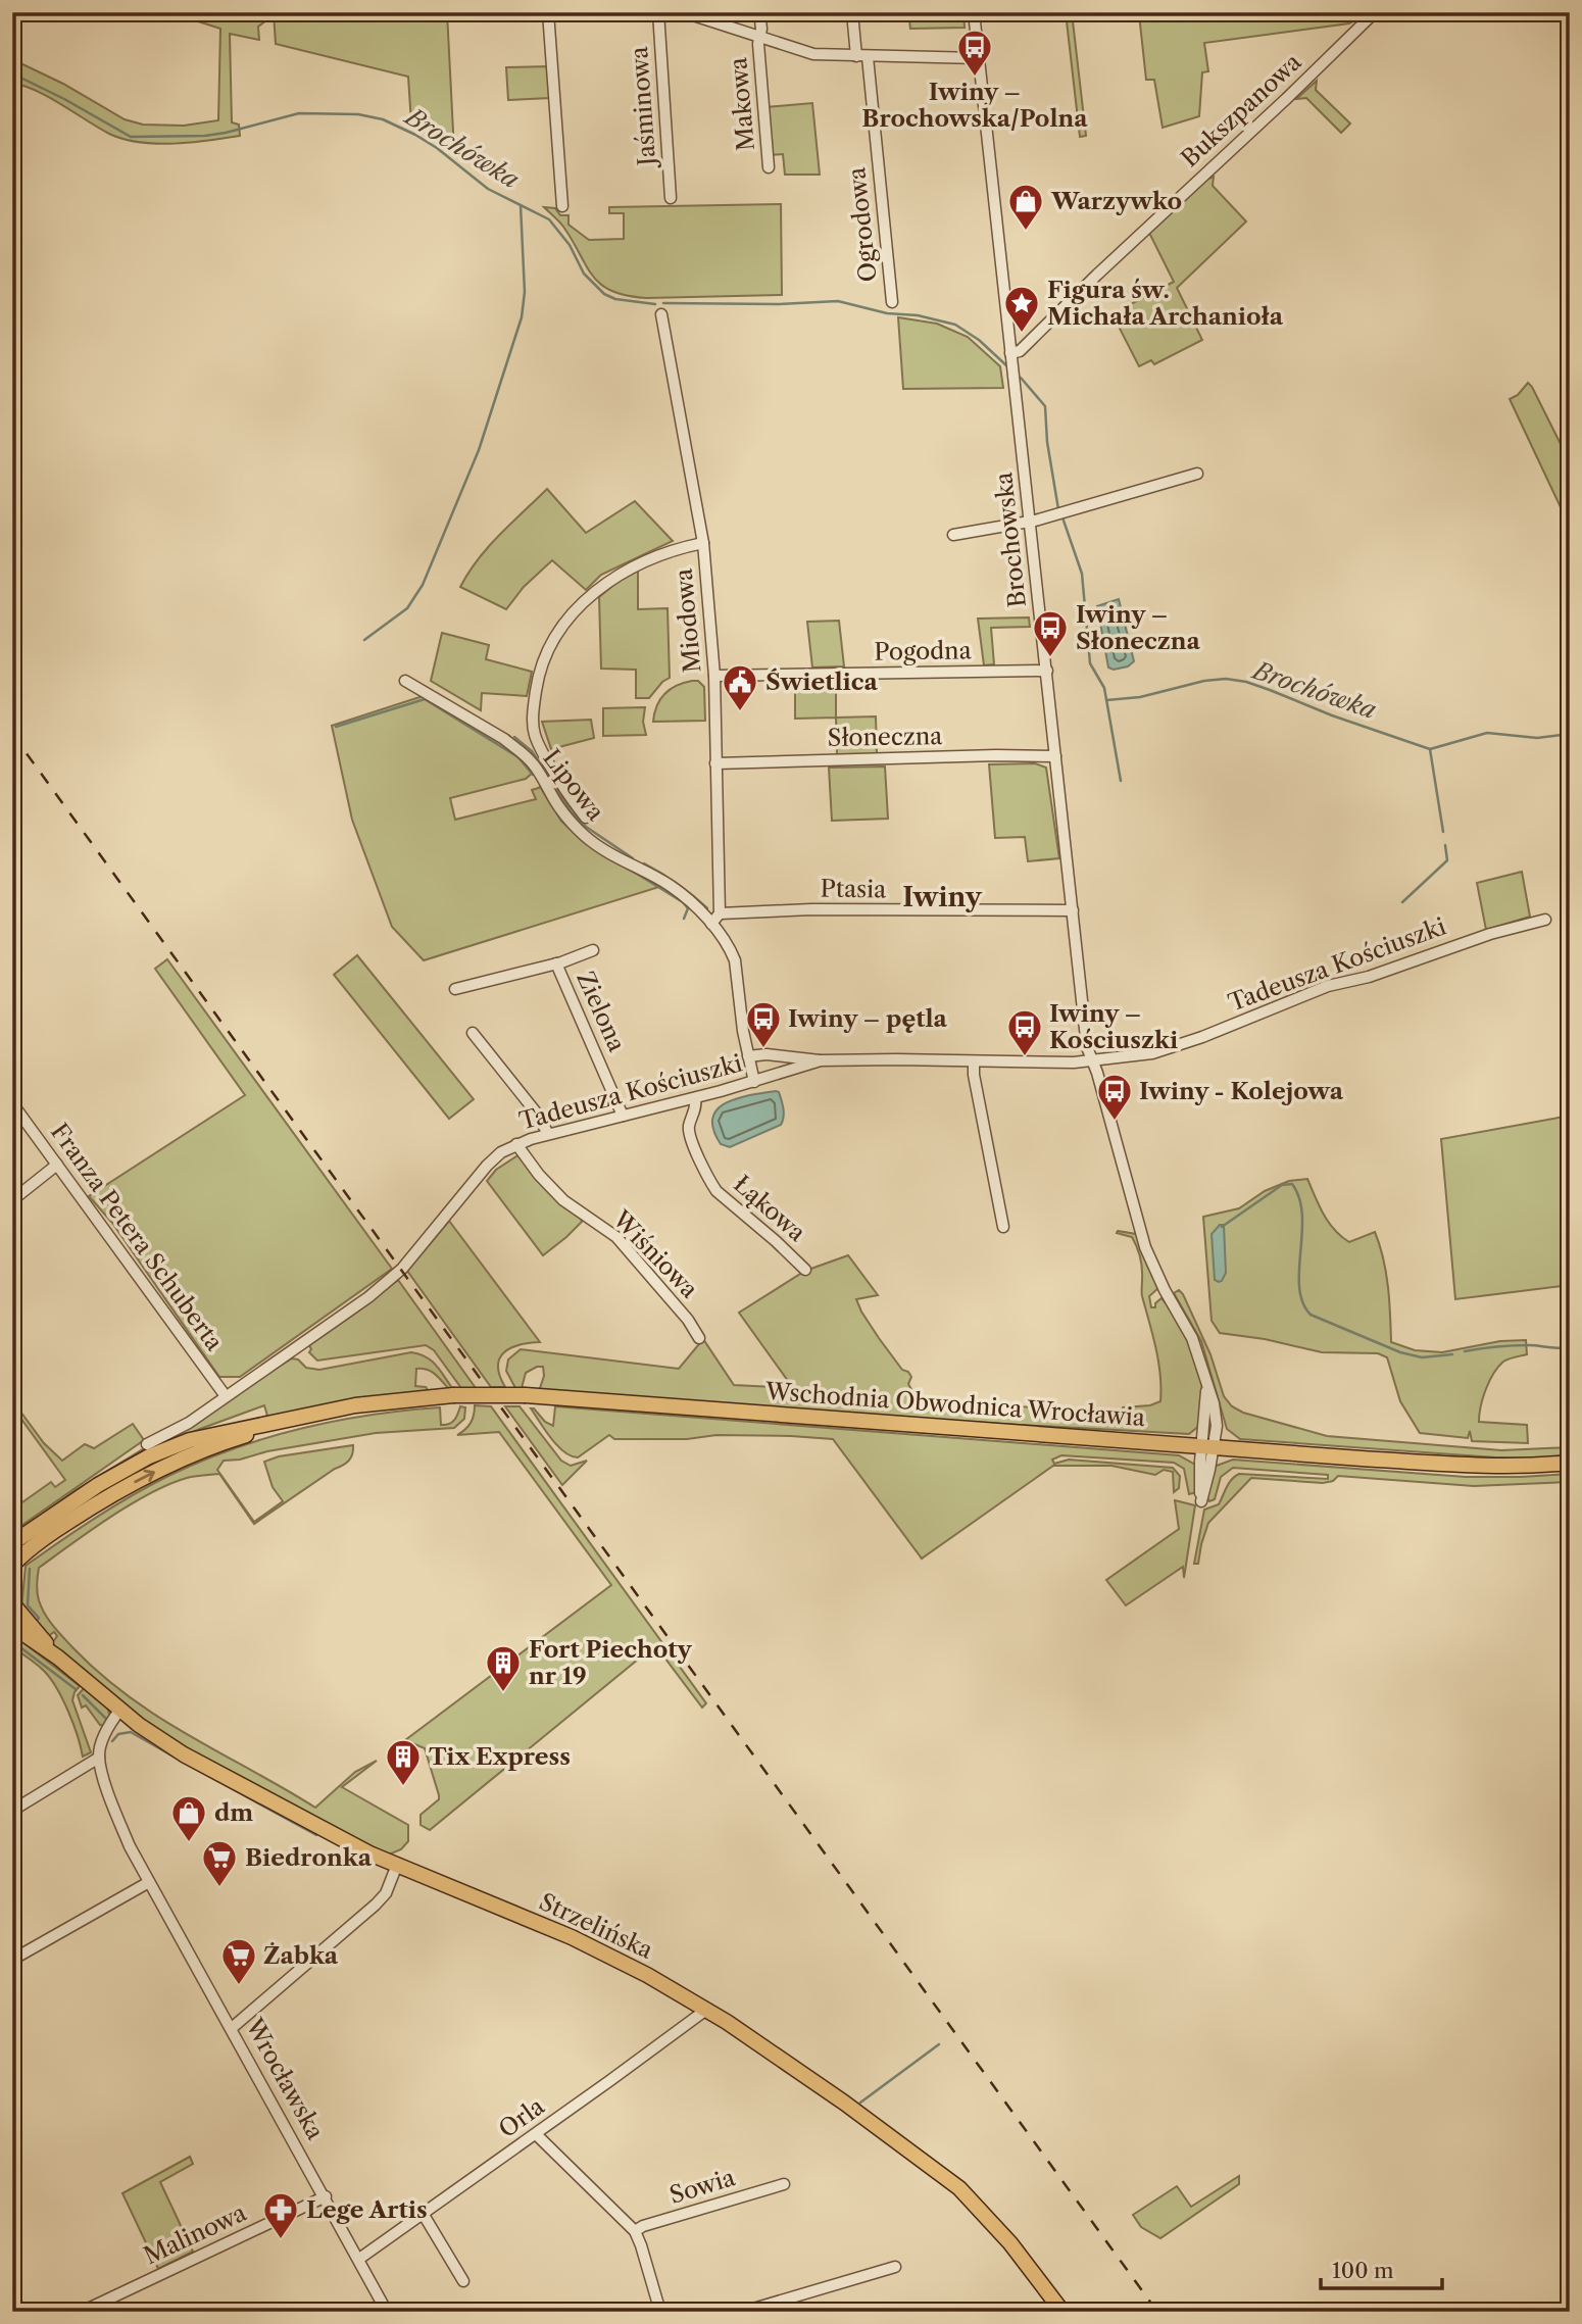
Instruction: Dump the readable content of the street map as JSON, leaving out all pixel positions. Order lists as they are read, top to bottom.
{
  "streets": {
    "main road": ["Wschodnia Obwodnica Wrocławia", "Strzelińska"],
    "street": [
      "Makowa",
      "Jaśminowa",
      "Bukszpanowa",
      "Ogrodowa",
      "Brochowska",
      "Miodowa",
      "Pogodna",
      "Słoneczna",
      "Lipowa",
      "Ptasia",
      "Tadeusza Kościuszki",
      "Zielona",
      "Łąkowa",
      "Franza Petera Schuberta",
      "Wiśniowa",
      "Wrocławska",
      "Orla",
      "Sowia",
      "Malinowa"
    ]
  },
  "crossings": [
    ["Bukszpanowa", "Brochowska"],
    ["Brochowska", "Pogodna"],
    ["Brochowska", "Słoneczna"],
    ["Brochowska", "Ptasia"],
    ["Brochowska", "Tadeusza Kościuszki"],
    ["Brochowska", "Wschodnia Obwodnica Wrocławia"],
    ["Miodowa", "Pogodna"],
    ["Miodowa", "Słoneczna"],
    ["Miodowa", "Ptasia"],
    ["Tadeusza Kościuszki", "Zielona"],
    ["Tadeusza Kościuszki", "Łąkowa"],
    ["Tadeusza Kościuszki", "Franza Petera Schuberta"],
    ["Tadeusza Kościuszki", "Wiśniowa"],
    ["Strzelińska", "Orla"],
    ["Wrocławska", "Orla"],
    ["Wrocławska", "Malinowa"]
  ],
  "districts": ["Iwiny"],
  "water": ["Brochówka"],
  "places": {
    "bus stop": [
      "Iwiny – Brochowska/Polna",
      "Iwiny – Słoneczna",
      "Iwiny – pętla",
      "Iwiny – Kościuszki",
      "Iwiny - Kolejowa"
    ],
    "shop": ["Warzywko", "dm"],
    "place": ["Figura św. Michała Archanioła"],
    "public building": ["Świetlica"],
    "building": ["Fort Piechoty nr 19", "Tix Express"],
    "supermarket": ["Biedronka", "Żabka"],
    "pharmacy": ["Lege Artis"]
  },
  "scale_bar": "100 m"
}
